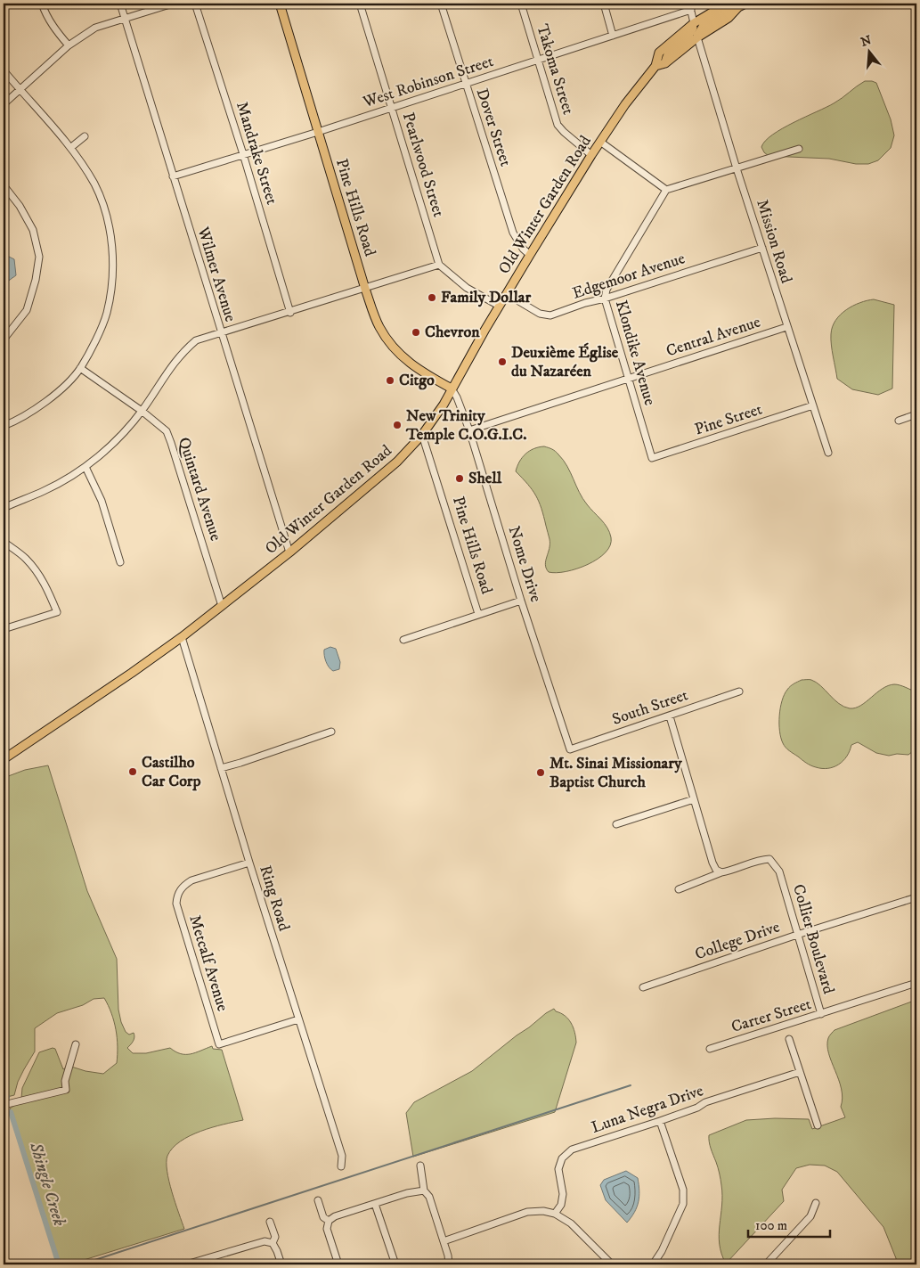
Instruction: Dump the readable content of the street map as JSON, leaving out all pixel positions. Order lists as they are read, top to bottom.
{
  "streets": {
    "main road": ["Old Winter Garden Road", "Pine Hills Road"],
    "street": [
      "Takoma Street",
      "West Robinson Street",
      "Dover Street",
      "Mandrake Street",
      "Pearlwood Street",
      "Mission Road",
      "Wilmer Avenue",
      "Edgemoor Avenue",
      "Central Avenue",
      "Klondike Avenue",
      "Pine Street",
      "Quintard Avenue",
      "Nome Drive",
      "South Street",
      "Ring Road",
      "Collier Boulevard",
      "College Drive",
      "Metcalf Avenue",
      "Carter Street",
      "Luna Negra Drive"
    ]
  },
  "crossings": [
    ["Takoma Street", "West Robinson Street"],
    ["Takoma Street", "Old Winter Garden Road"],
    ["West Robinson Street", "Dover Street"],
    ["West Robinson Street", "Mandrake Street"],
    ["West Robinson Street", "Pearlwood Street"],
    ["West Robinson Street", "Pine Hills Road"],
    ["West Robinson Street", "Wilmer Avenue"],
    ["Dover Street", "Old Winter Garden Road"],
    ["Old Winter Garden Road", "Pine Hills Road"],
    ["Old Winter Garden Road", "Mission Road"],
    ["Old Winter Garden Road", "Wilmer Avenue"],
    ["Old Winter Garden Road", "Edgemoor Avenue"],
    ["Old Winter Garden Road", "Quintard Avenue"],
    ["Old Winter Garden Road", "Nome Drive"],
    ["Old Winter Garden Road", "Ring Road"],
    ["Pine Hills Road", "Nome Drive"],
    ["Mission Road", "Edgemoor Avenue"],
    ["Mission Road", "Central Avenue"],
    ["Mission Road", "Pine Street"],
    ["Edgemoor Avenue", "Klondike Avenue"],
    ["Central Avenue", "Klondike Avenue"],
    ["Central Avenue", "Nome Drive"],
    ["Klondike Avenue", "Pine Street"],
    ["Nome Drive", "South Street"],
    ["Ring Road", "Metcalf Avenue"],
    ["Collier Boulevard", "College Drive"],
    ["Collier Boulevard", "Carter Street"]
  ],
  "water": ["Shingle Creek"],
  "places": [
    "Family Dollar",
    "Chevron",
    "Deuxième Église du Nazaréen",
    "Citgo",
    "New Trinity Temple C.O.G.I.C.",
    "Shell",
    "Castilho Car Corp",
    "Mt. Sinai Missionary Baptist Church"
  ],
  "scale_bar": "100 m",
  "north": "top"
}
